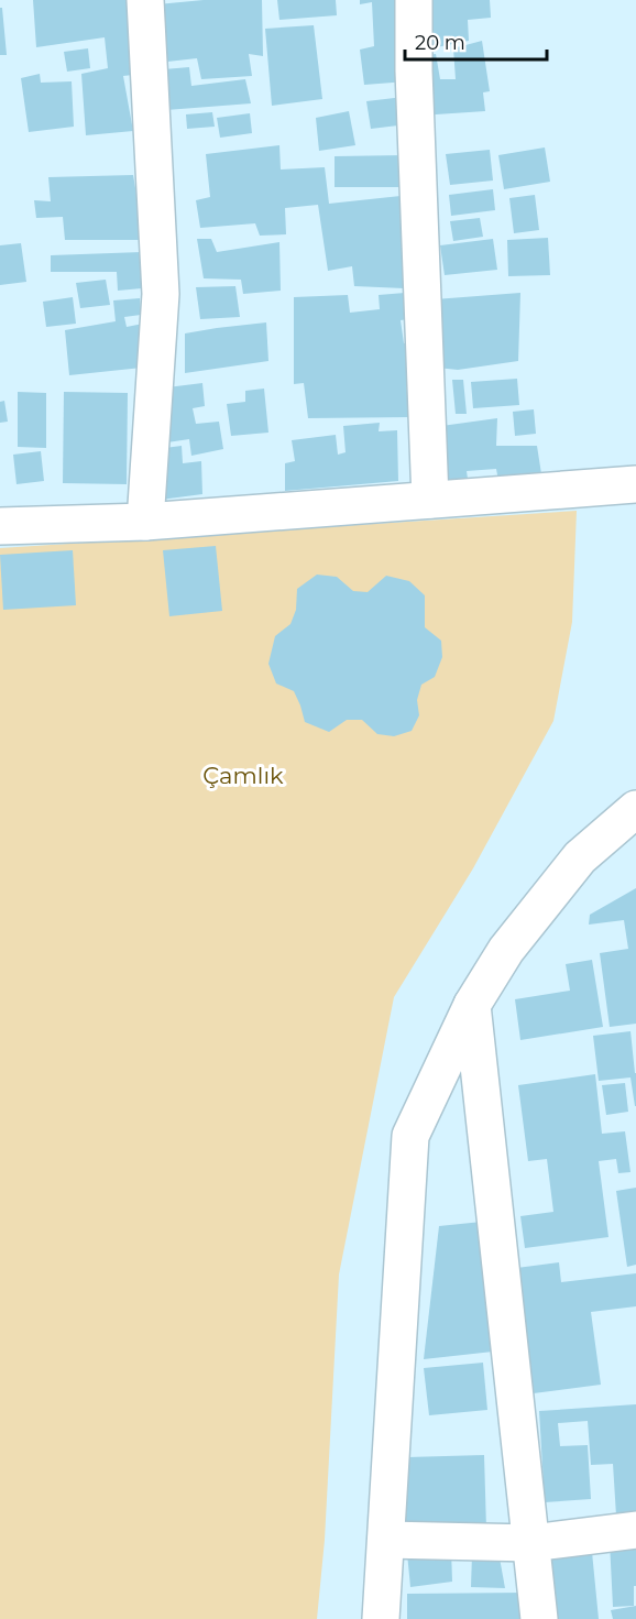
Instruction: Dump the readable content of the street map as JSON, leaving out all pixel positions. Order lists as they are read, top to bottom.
{
  "parks": ["Çamlık"],
  "scale_bar": "20 m"
}
